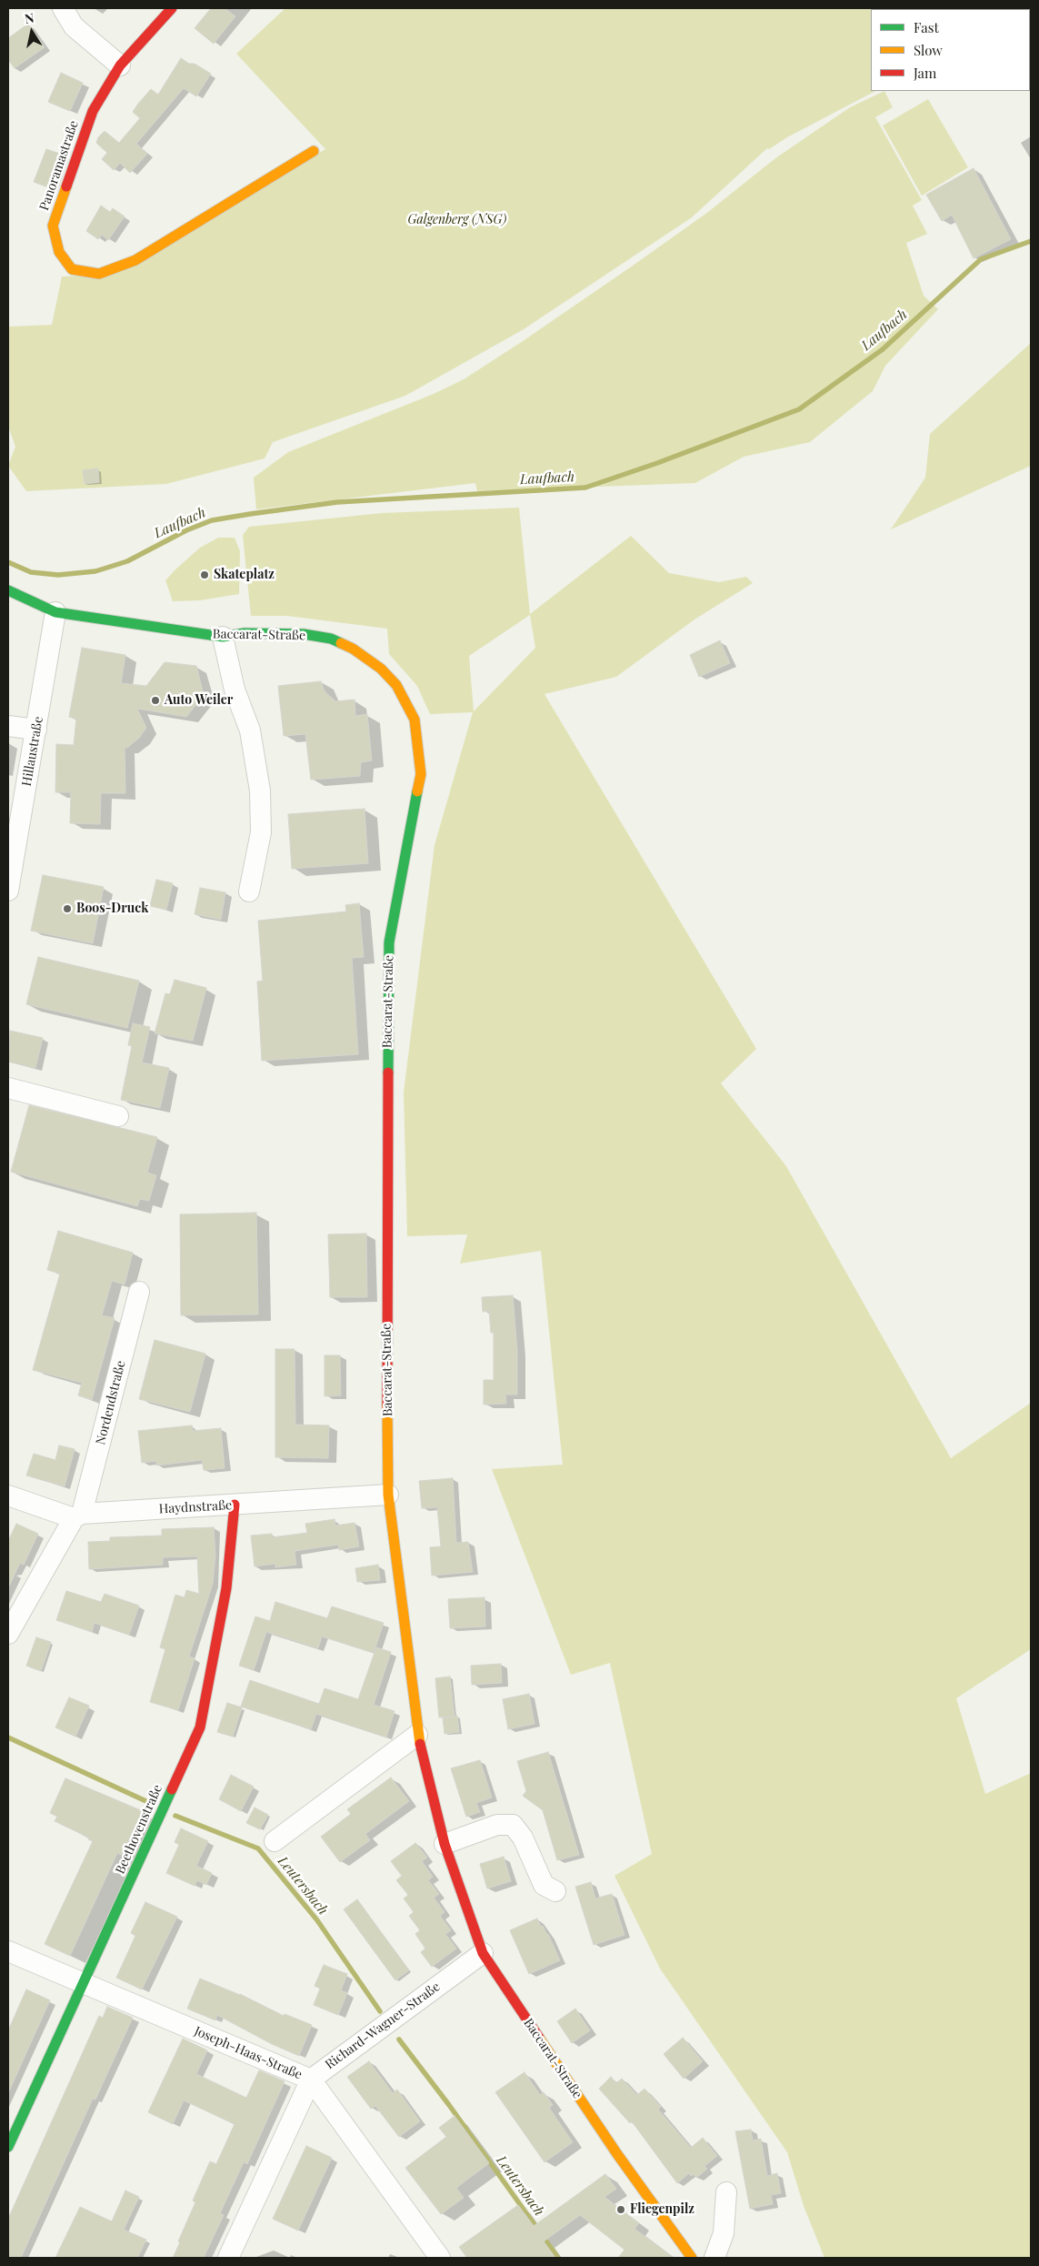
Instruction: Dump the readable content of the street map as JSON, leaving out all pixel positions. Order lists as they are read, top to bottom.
{
  "streets": {
    "street": [
      "Panoramastraße",
      "Baccarat-Straße",
      "Hillaustraße",
      "Nordendstraße",
      "Haydnstraße",
      "Beethovenstraße",
      "Richard-Wagner-Straße",
      "Joseph-Haas-Straße"
    ]
  },
  "crossings": [
    ["Baccarat-Straße", "Hillaustraße"],
    ["Baccarat-Straße", "Haydnstraße"],
    ["Baccarat-Straße", "Richard-Wagner-Straße"],
    ["Nordendstraße", "Haydnstraße"],
    ["Haydnstraße", "Beethovenstraße"],
    ["Beethovenstraße", "Joseph-Haas-Straße"],
    ["Richard-Wagner-Straße", "Joseph-Haas-Straße"]
  ],
  "water": ["Laufbach", "Leutersbach"],
  "parks": ["Galgenberg (NSG)"],
  "places": [
    "Skateplatz",
    "Auto Weiler",
    "Boos-Druck",
    "Fliegenpilz"
  ],
  "legend": ["Fast", "Slow", "Jam"],
  "north": "top"
}
